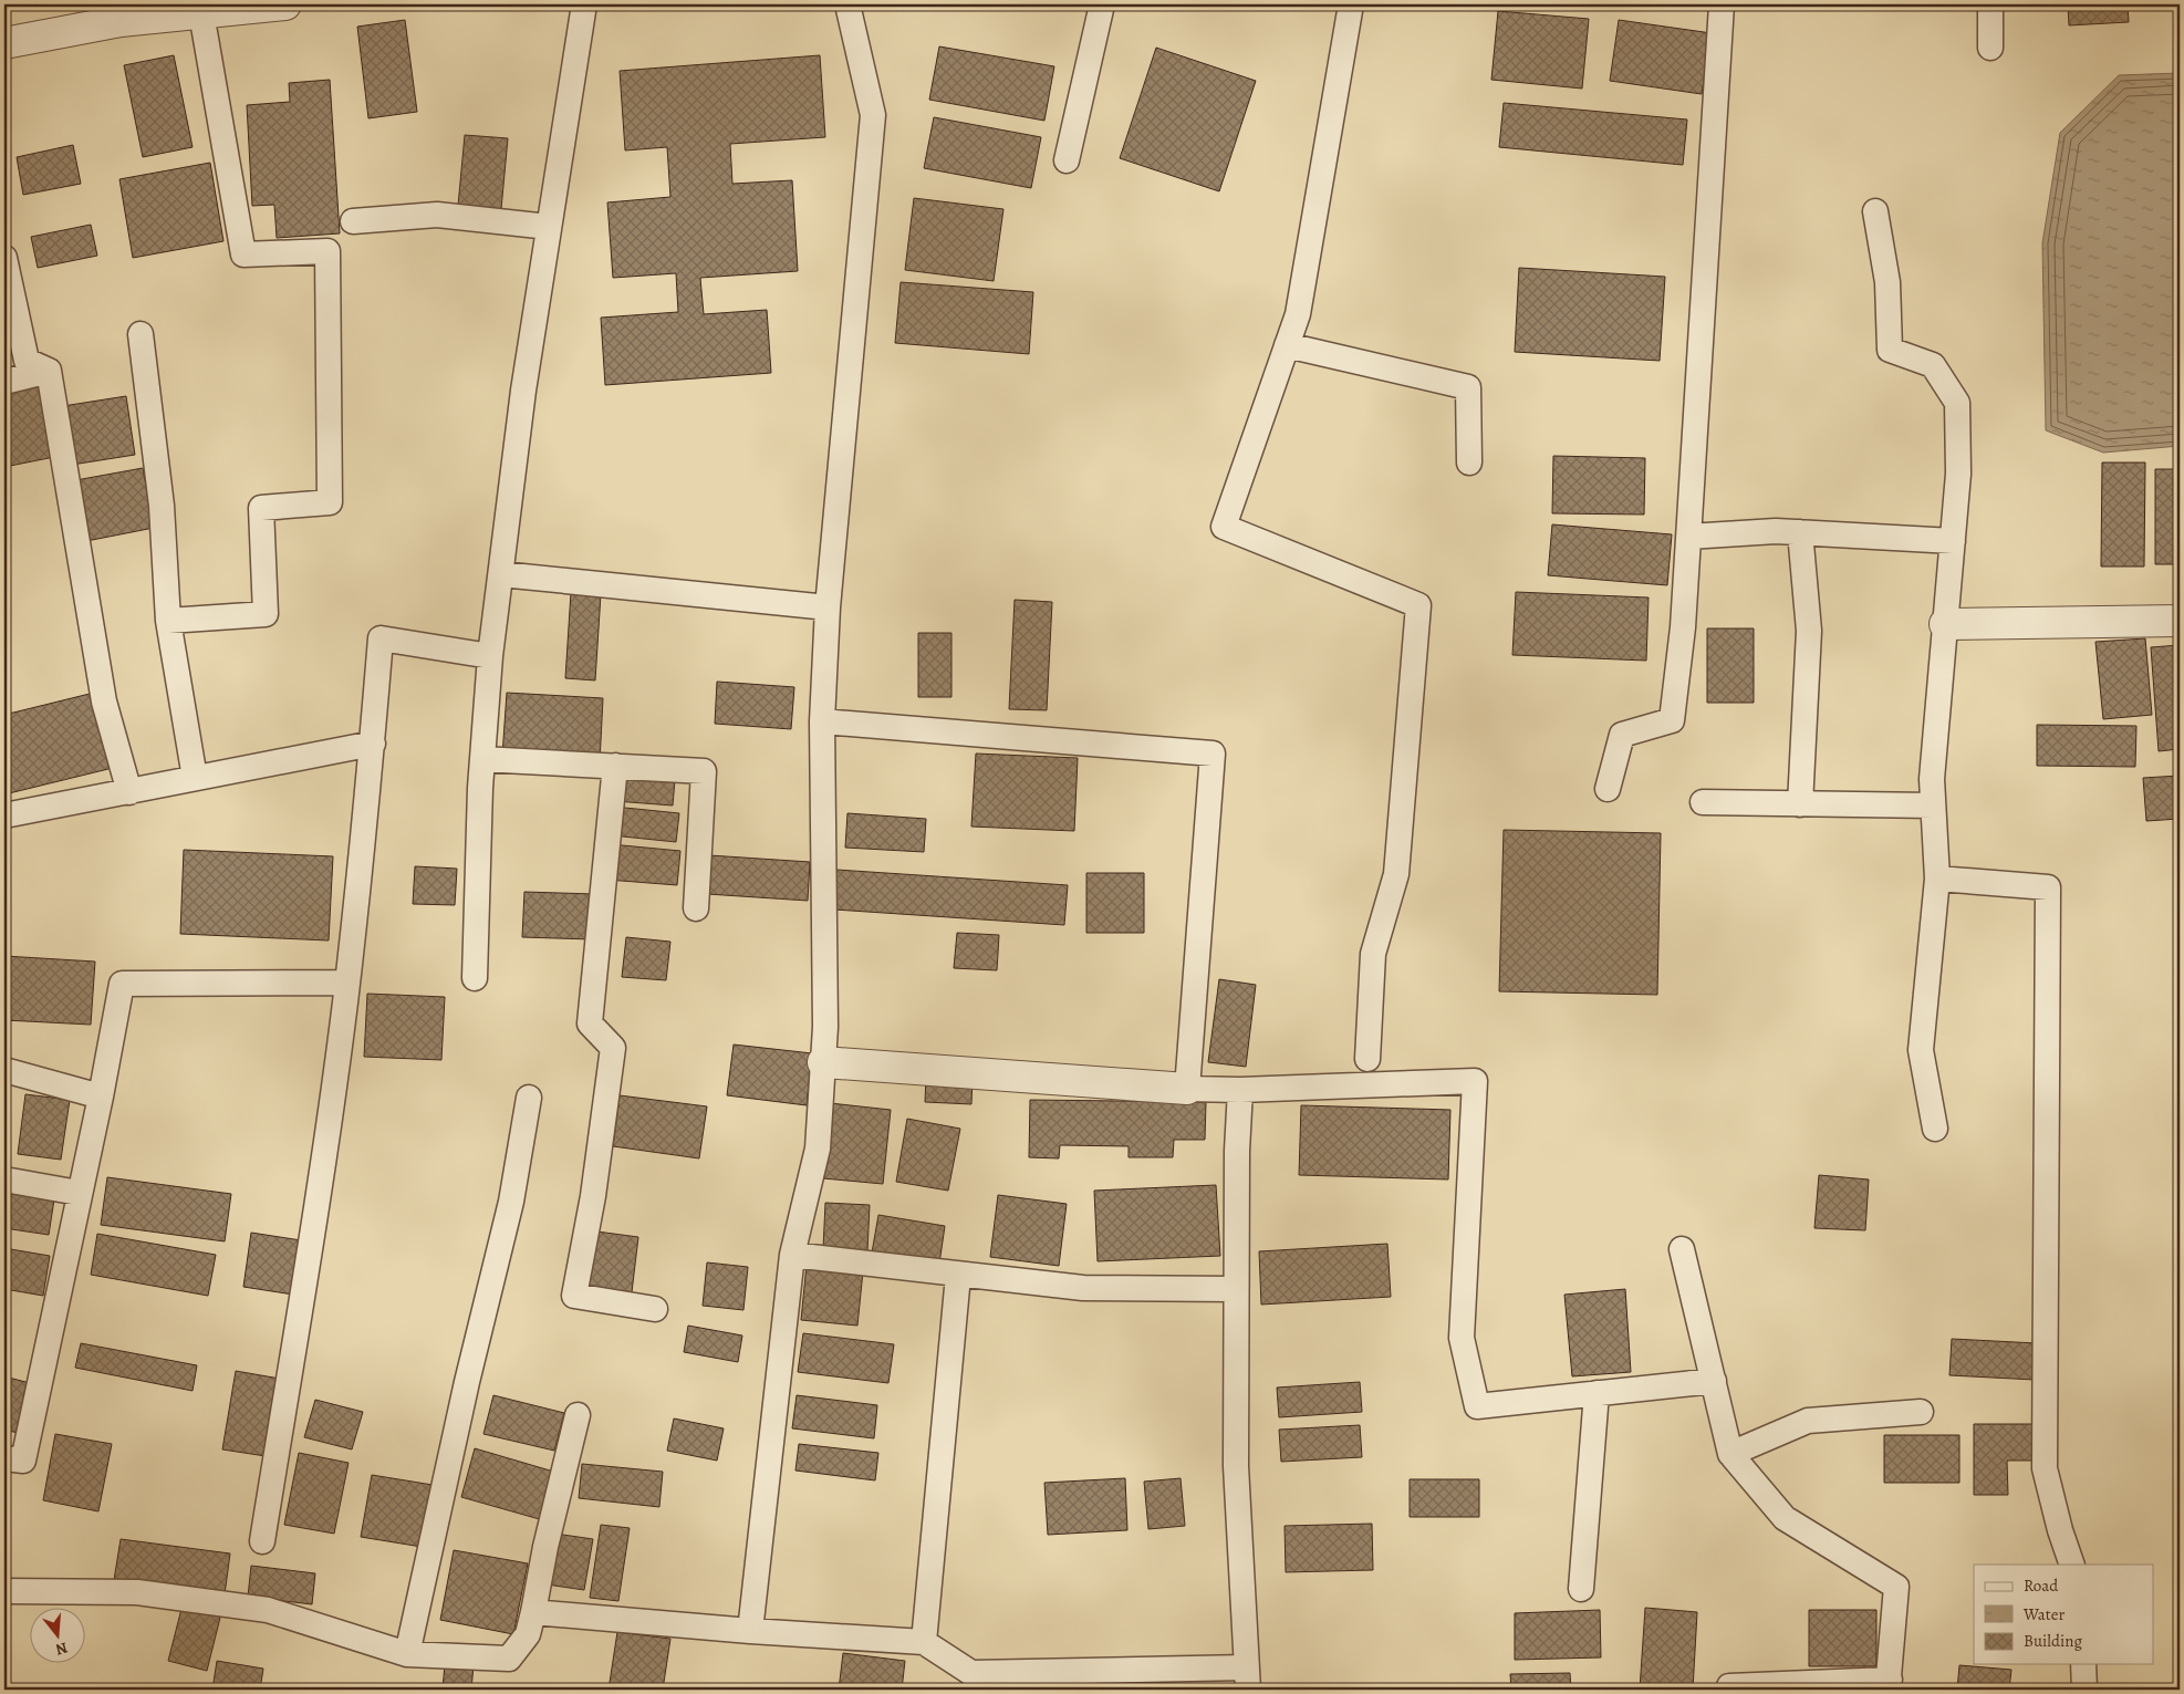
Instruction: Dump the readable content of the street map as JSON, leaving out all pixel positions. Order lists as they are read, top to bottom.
{
  "legend": ["Road", "Water", "Building"],
  "north": "bottom"
}
